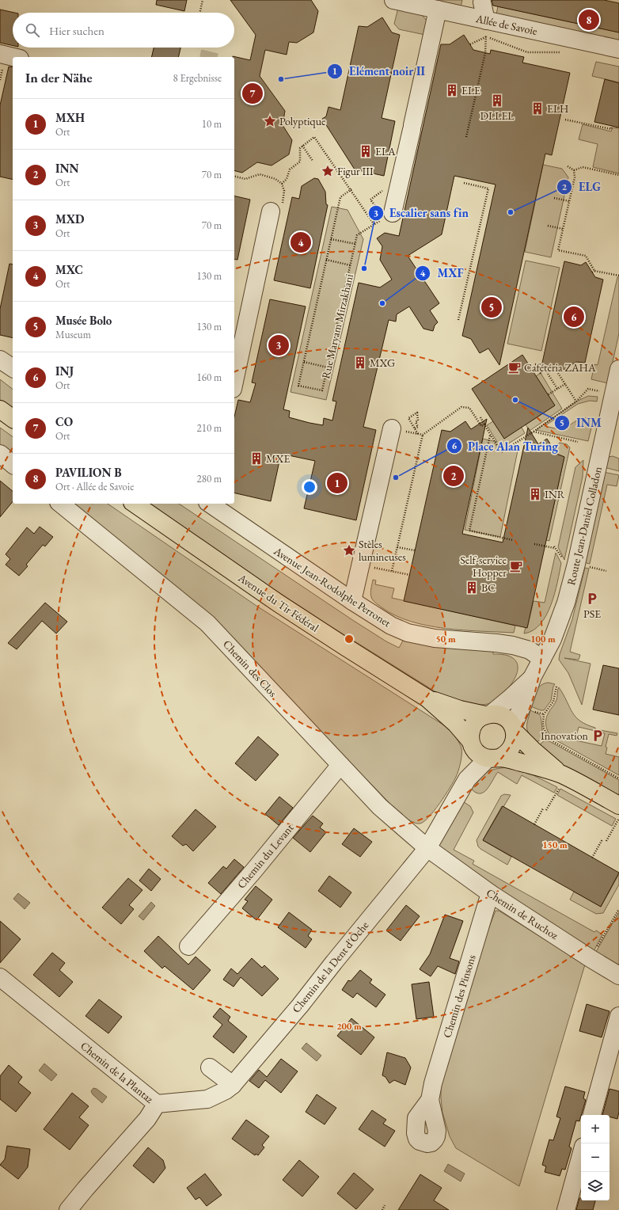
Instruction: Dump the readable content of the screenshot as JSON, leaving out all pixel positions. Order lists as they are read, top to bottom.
{
  "streets": {
    "main road": ["Avenue du Tir Fédéral"],
    "street": [
      "Allée de Savoie",
      "Route Jean-Daniel Colladon",
      "Avenue Jean-Rodolphe Perronet",
      "Chemin des Clos",
      "Chemin du Levant",
      "Chemin de Ruchoz",
      "Chemin de la Dent d'Oche",
      "Chemin des Pinsons",
      "Chemin de la Plantaz"
    ],
    "path": ["Rue Maryam Mirzakhani"]
  },
  "crossings": [
    ["Route Jean-Daniel Colladon", "Avenue Jean-Rodolphe Perronet"],
    ["Route Jean-Daniel Colladon", "Avenue du Tir Fédéral"],
    ["Route Jean-Daniel Colladon", "Chemin de la Dent d'Oche"],
    ["Avenue du Tir Fédéral", "Chemin de la Dent d'Oche"],
    ["Chemin des Clos", "Chemin du Levant"],
    ["Chemin des Clos", "Chemin de Ruchoz"],
    ["Chemin des Clos", "Chemin de la Dent d'Oche"],
    ["Chemin de Ruchoz", "Chemin de la Dent d'Oche"],
    ["Chemin de Ruchoz", "Chemin des Pinsons"],
    ["Chemin de la Dent d'Oche", "Chemin de la Plantaz"]
  ],
  "places": {
    "other": [
      "Elément noir II",
      "ELG",
      "Escalier sans fin",
      "MXF",
      "INM",
      "Place Alan Turing"
    ],
    "building": [
      "ELE",
      "DLLEL",
      "ELH",
      "ELA",
      "MXG",
      "MXE",
      "INR",
      "BC"
    ],
    "place": ["Polyptique", "Figur III", "Stèles lumineuses"],
    "cafe": ["Cafétéria ZAHA", "Self-service Hopper"],
    "parking": ["PSE", "Innovation"]
  },
  "page": {
    "pins": [
      "8",
      "7",
      "4",
      "5",
      "6",
      "3",
      "2",
      "1"
    ],
    "search": "Hier suchen",
    "heading": ["In der Nähe", "8 Ergebnisse"],
    "list": [
      {
        "mark": "1",
        "name": "MXH",
        "note": "Ort",
        "value": "10 m"
      },
      {
        "mark": "2",
        "name": "INN",
        "note": "Ort",
        "value": "70 m"
      },
      {
        "mark": "3",
        "name": "MXD",
        "note": "Ort",
        "value": "70 m"
      },
      {
        "mark": "4",
        "name": "MXC",
        "note": "Ort",
        "value": "130 m"
      },
      {
        "mark": "5",
        "name": "Musée Bolo",
        "note": "Museum",
        "value": "130 m"
      },
      {
        "mark": "6",
        "name": "INJ",
        "note": "Ort",
        "value": "160 m"
      },
      {
        "mark": "7",
        "name": "CO",
        "note": "Ort",
        "value": "210 m"
      },
      {
        "mark": "8",
        "name": "PAVILION B",
        "note": "Ort · Allée de Savoie",
        "value": "280 m"
      }
    ],
    "map_buttons": ["+", "−"]
  },
  "rings": [
    "50 m",
    "100 m",
    "150 m",
    "200 m"
  ]
}
